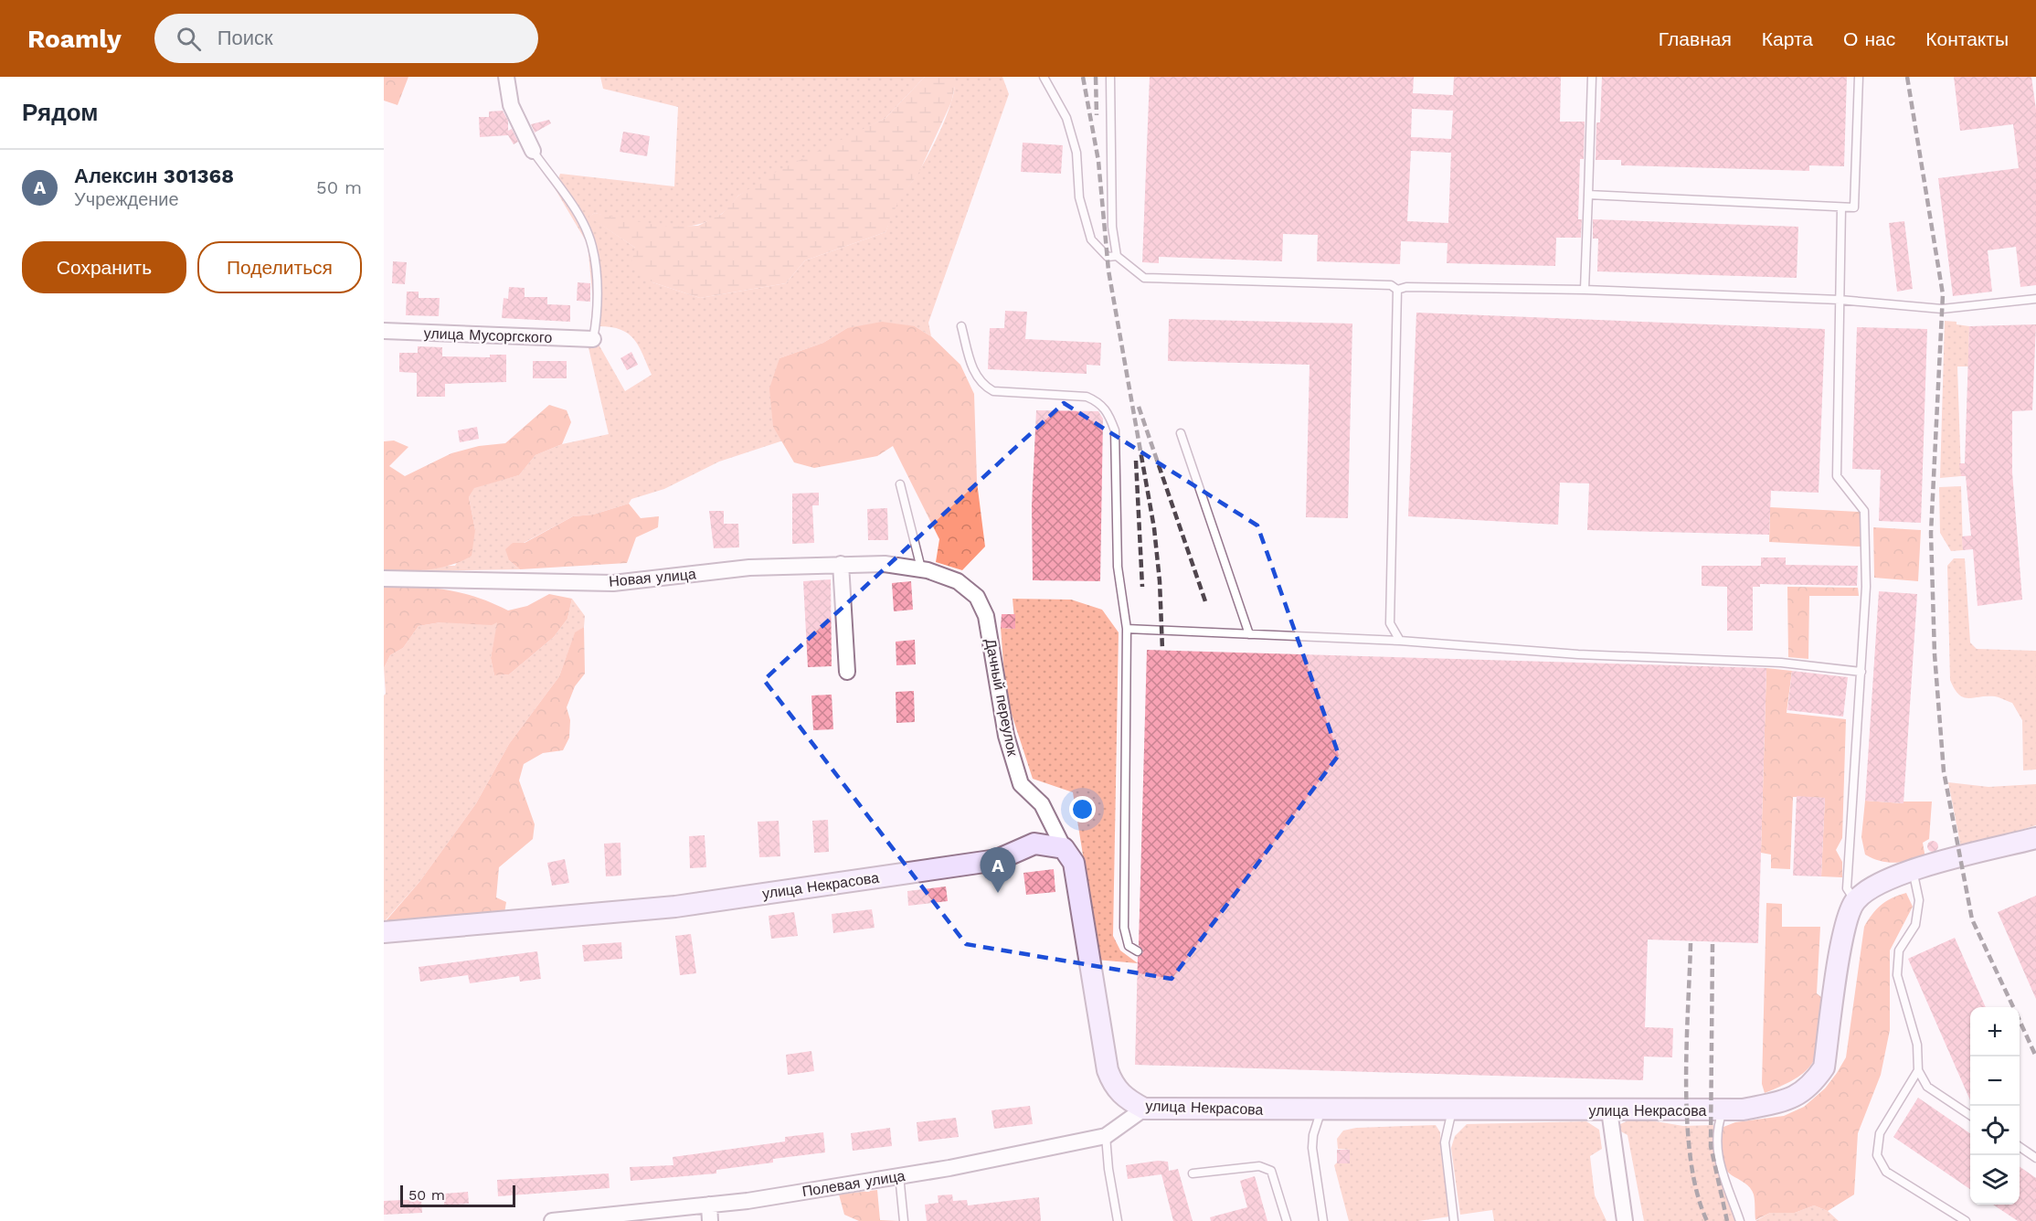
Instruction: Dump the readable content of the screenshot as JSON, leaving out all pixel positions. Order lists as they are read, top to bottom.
{
  "streets": {
    "main road": ["улица Некрасова"],
    "street": [
      "улица Мусоргского",
      "Новая улица",
      "Дачный переулок",
      "Полевая улица"
    ]
  },
  "crossings": [
    ["Новая улица", "Дачный переулок"],
    ["Дачный переулок", "улица Некрасова"],
    ["улица Некрасова", "Полевая улица"]
  ],
  "scale_bar": "50 m",
  "page": {
    "header": "Roamly",
    "search": "Поиск",
    "nav": [
      "Главная",
      "Карта",
      "О нас",
      "Контакты"
    ],
    "heading": "Рядом",
    "list": [
      {
        "mark": "A",
        "name": "Алексин 301368",
        "note": "Учреждение",
        "value": "50 m"
      }
    ],
    "buttons": ["Сохранить", "Поделиться"],
    "pins": "A",
    "map_buttons": ["+", "−"],
    "scale": "50 m"
  }
}
